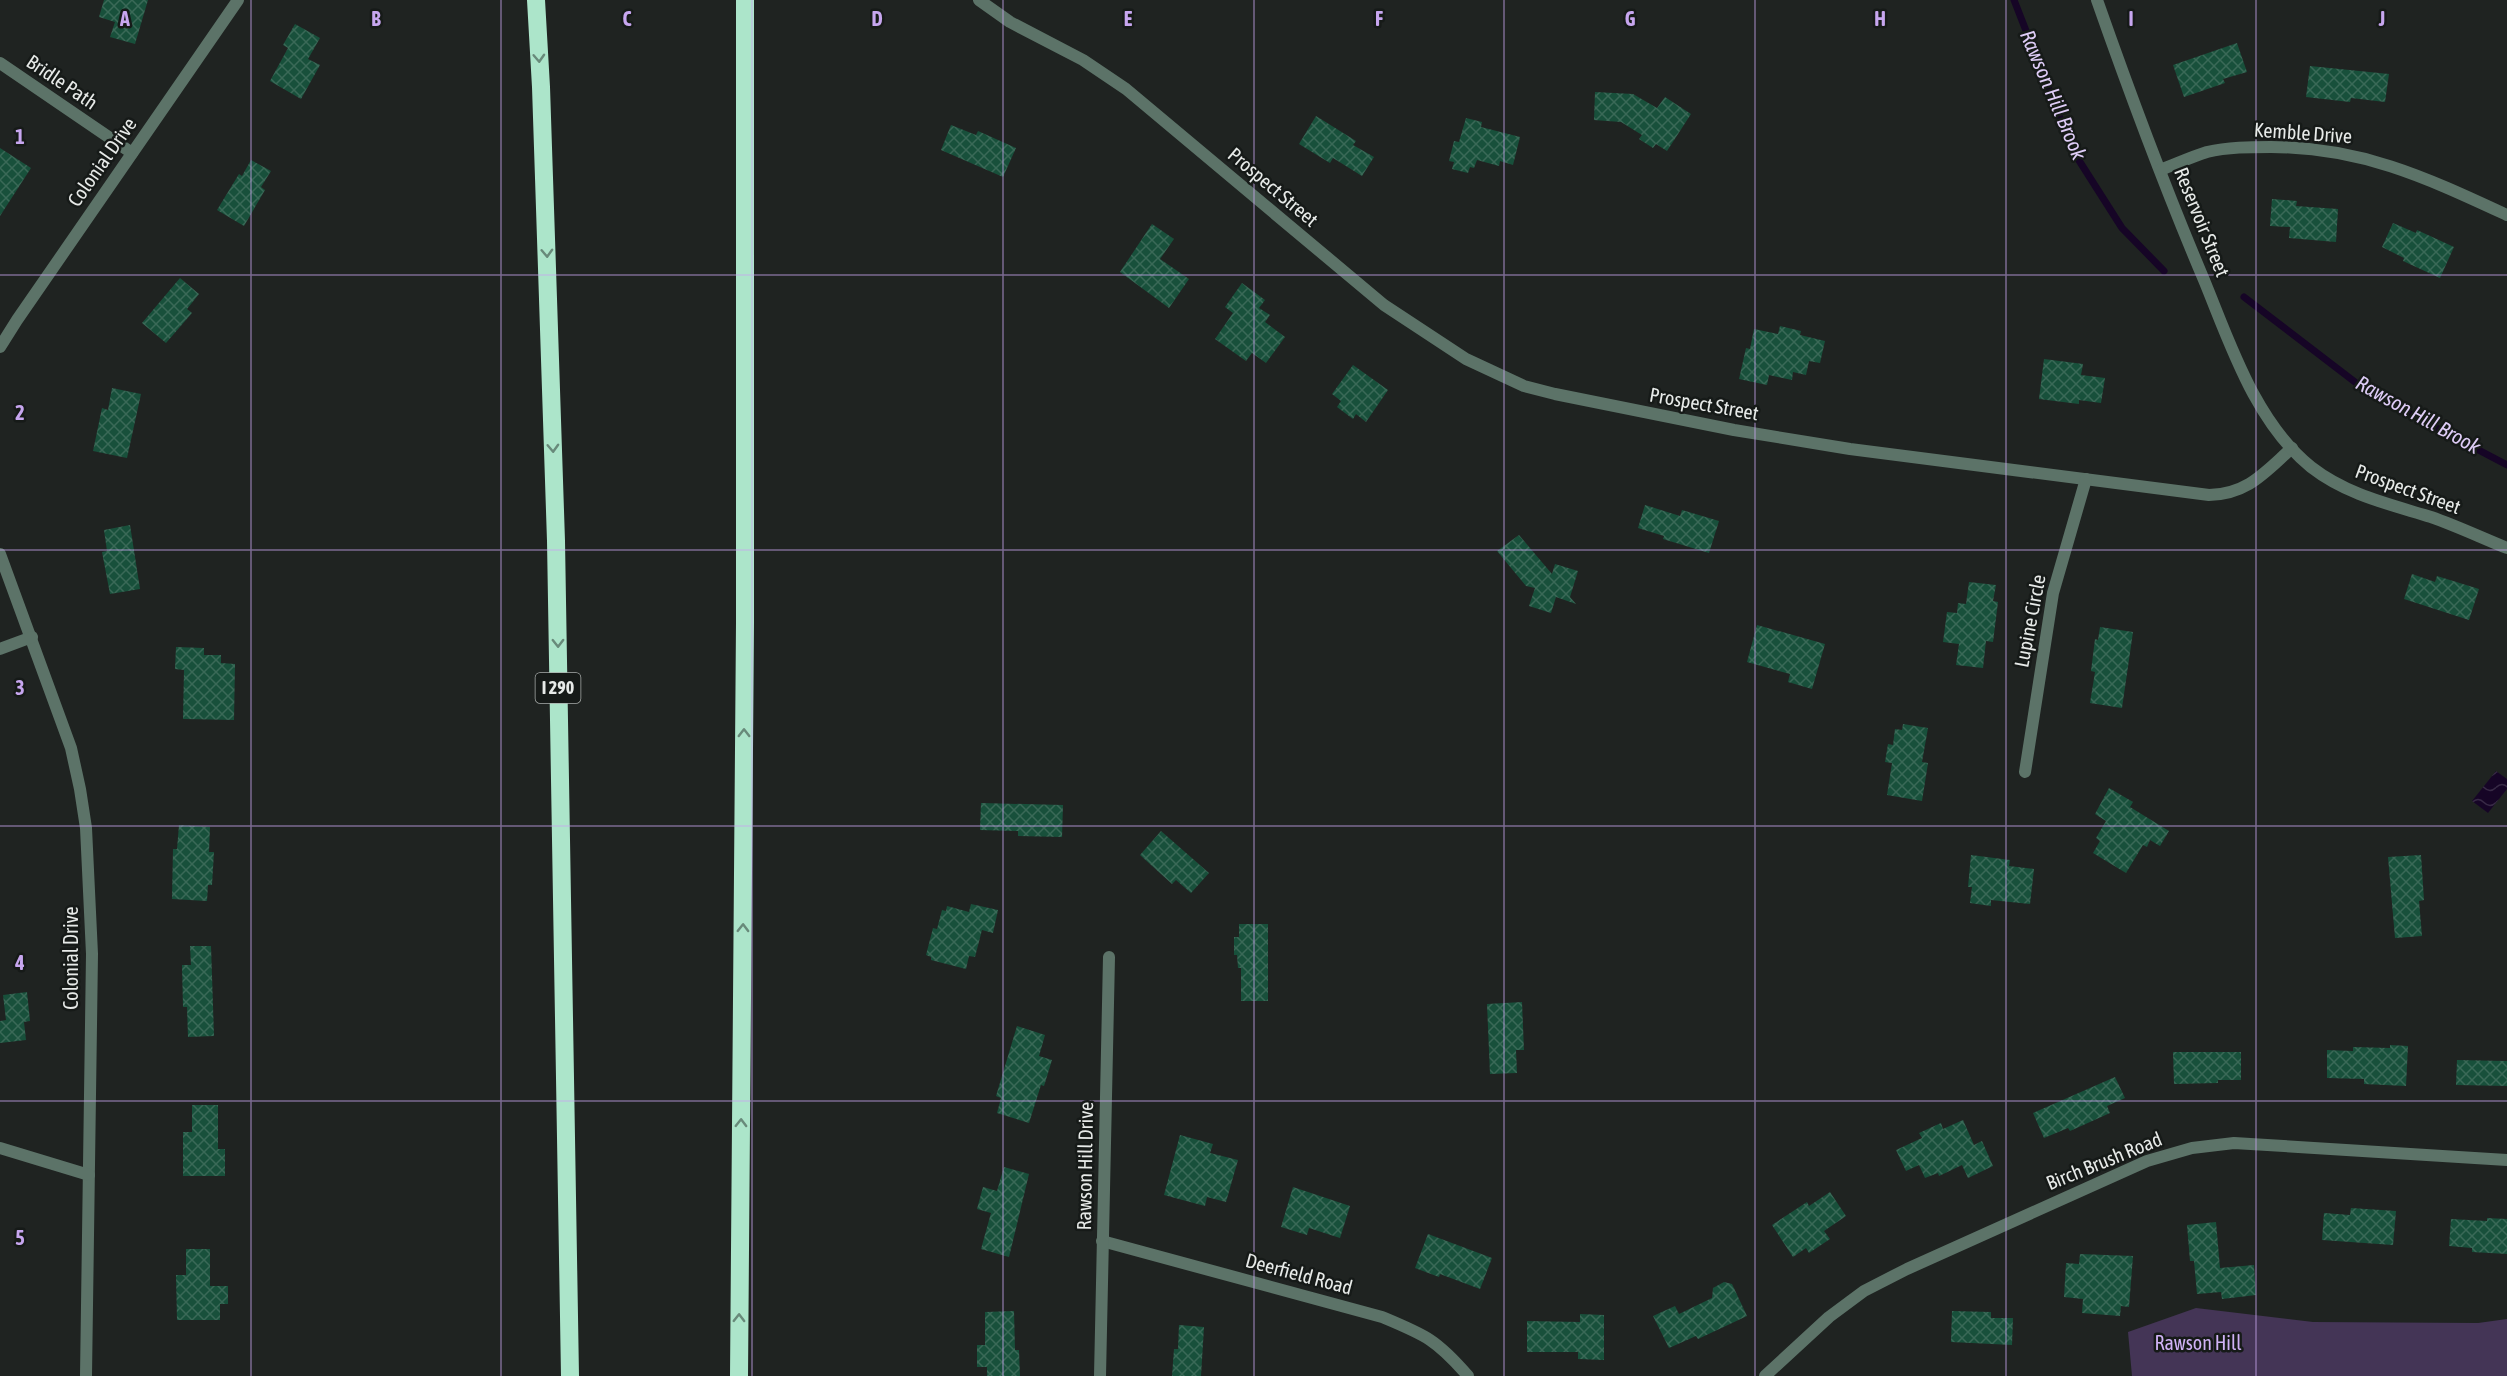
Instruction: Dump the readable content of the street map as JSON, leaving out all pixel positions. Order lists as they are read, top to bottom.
{
  "streets": {
    "highway": ["I 290"],
    "street": [
      "Bridle Path",
      "Kemble Drive",
      "Colonial Drive",
      "Prospect Street",
      "Reservoir Street",
      "Lupine Circle",
      "Birch Brush Road",
      "Rawson Hill Drive",
      "Deerfield Road"
    ]
  },
  "crossings": [
    ["Bridle Path", "Colonial Drive"],
    ["Kemble Drive", "Reservoir Street"],
    ["Prospect Street", "Reservoir Street"],
    ["Prospect Street", "Lupine Circle"],
    ["Rawson Hill Drive", "Deerfield Road"]
  ],
  "water": ["Rawson Hill Brook"],
  "parks": ["Rawson Hill"],
  "grid": {
    "columns": [
      "A",
      "B",
      "C",
      "D",
      "E",
      "F",
      "G",
      "H",
      "I",
      "J"
    ],
    "rows": [
      "1",
      "2",
      "3",
      "4",
      "5"
    ]
  }
}
